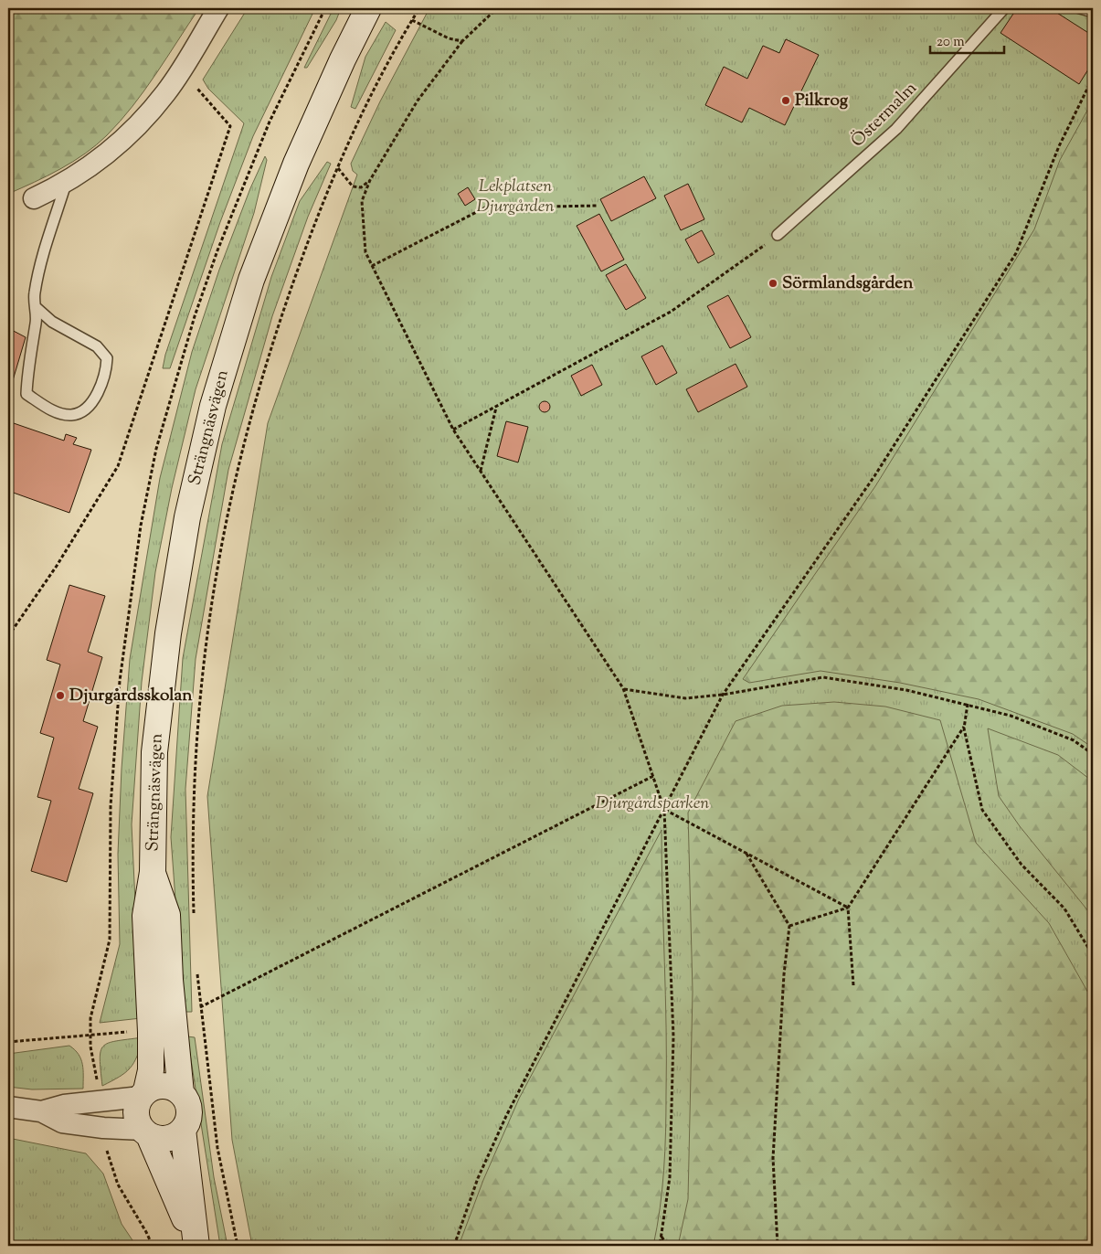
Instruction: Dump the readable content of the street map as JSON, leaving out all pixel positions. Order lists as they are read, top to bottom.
{
  "streets": {
    "main road": ["Strängnäsvägen"],
    "lane": ["Östermalm"]
  },
  "parks": ["Lekplatsen Djurgården", "Djurgårdsparken"],
  "places": ["Pilkrog", "Sörmlandsgården", "Djurgårdsskolan"],
  "scale_bar": "20 m"
}
